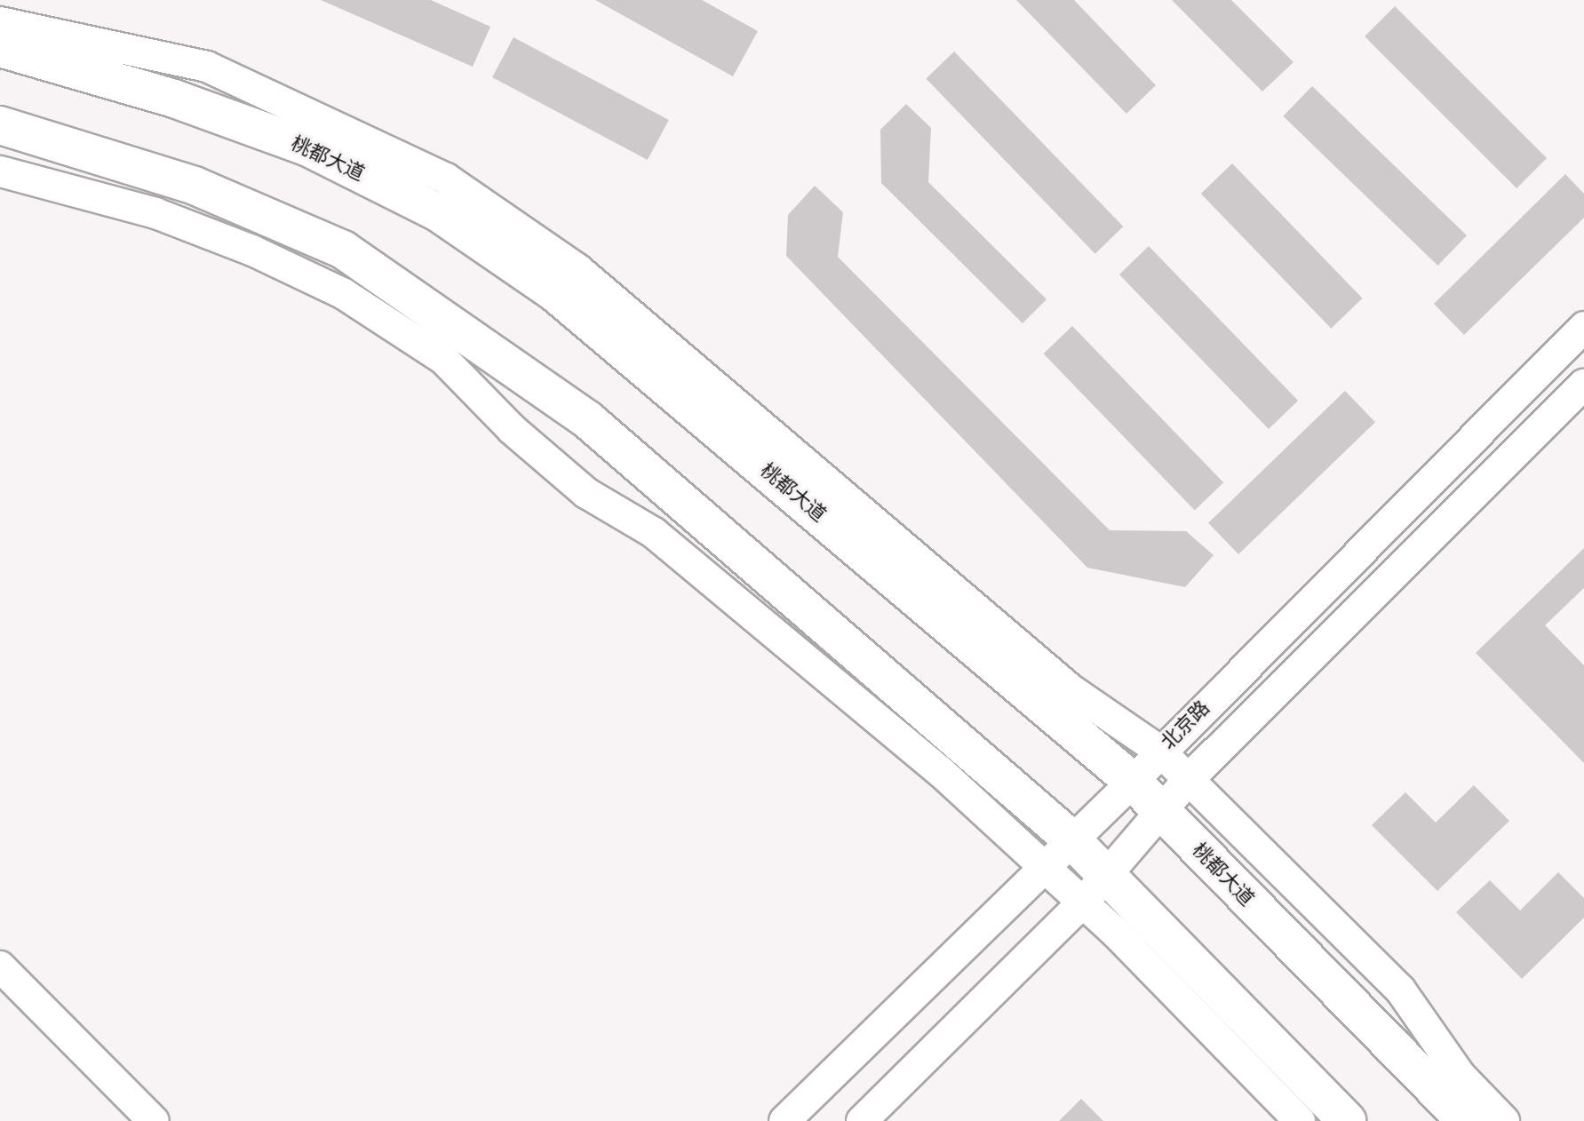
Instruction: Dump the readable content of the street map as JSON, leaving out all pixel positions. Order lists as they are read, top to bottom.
{
  "streets": {
    "main road": ["桃都大道"],
    "street": ["北京路"]
  },
  "crossings": [
    ["桃都大道", "北京路"]
  ]
}
